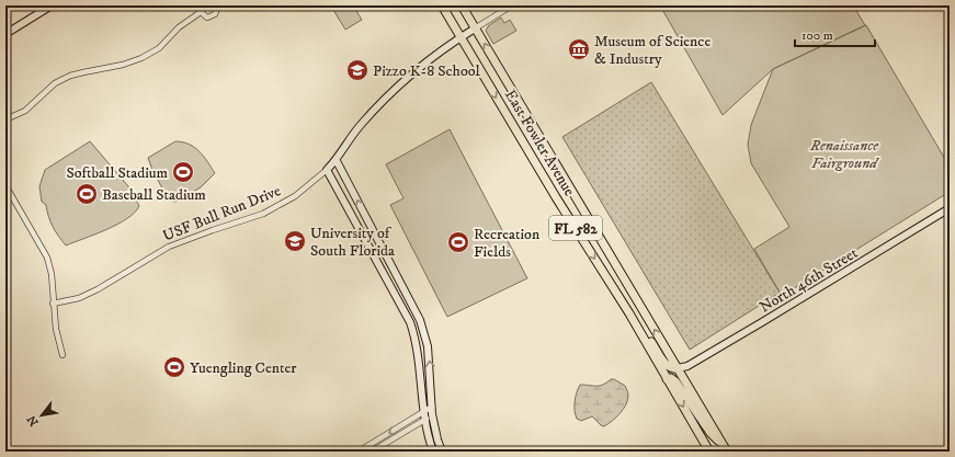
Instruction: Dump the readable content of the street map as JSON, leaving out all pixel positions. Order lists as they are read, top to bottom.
{
  "streets": {
    "main road": ["East Fowler Avenue", "FL 582"],
    "street": ["USF Bull Run Drive", "North 46th Street"]
  },
  "crossings": [
    ["East Fowler Avenue", "USF Bull Run Drive"],
    ["East Fowler Avenue", "North 46th Street"]
  ],
  "parks": ["Renaissance Fairground"],
  "places": {
    "museum": ["Museum of Science & Industry"],
    "school or university": ["Pizzo K-8 School", "University of South Florida"],
    "sports": [
      "Softball Stadium",
      "Baseball Stadium",
      "Recreation Fields",
      "Yuengling Center"
    ]
  },
  "scale_bar": "100 m",
  "north": "bottom left"
}
